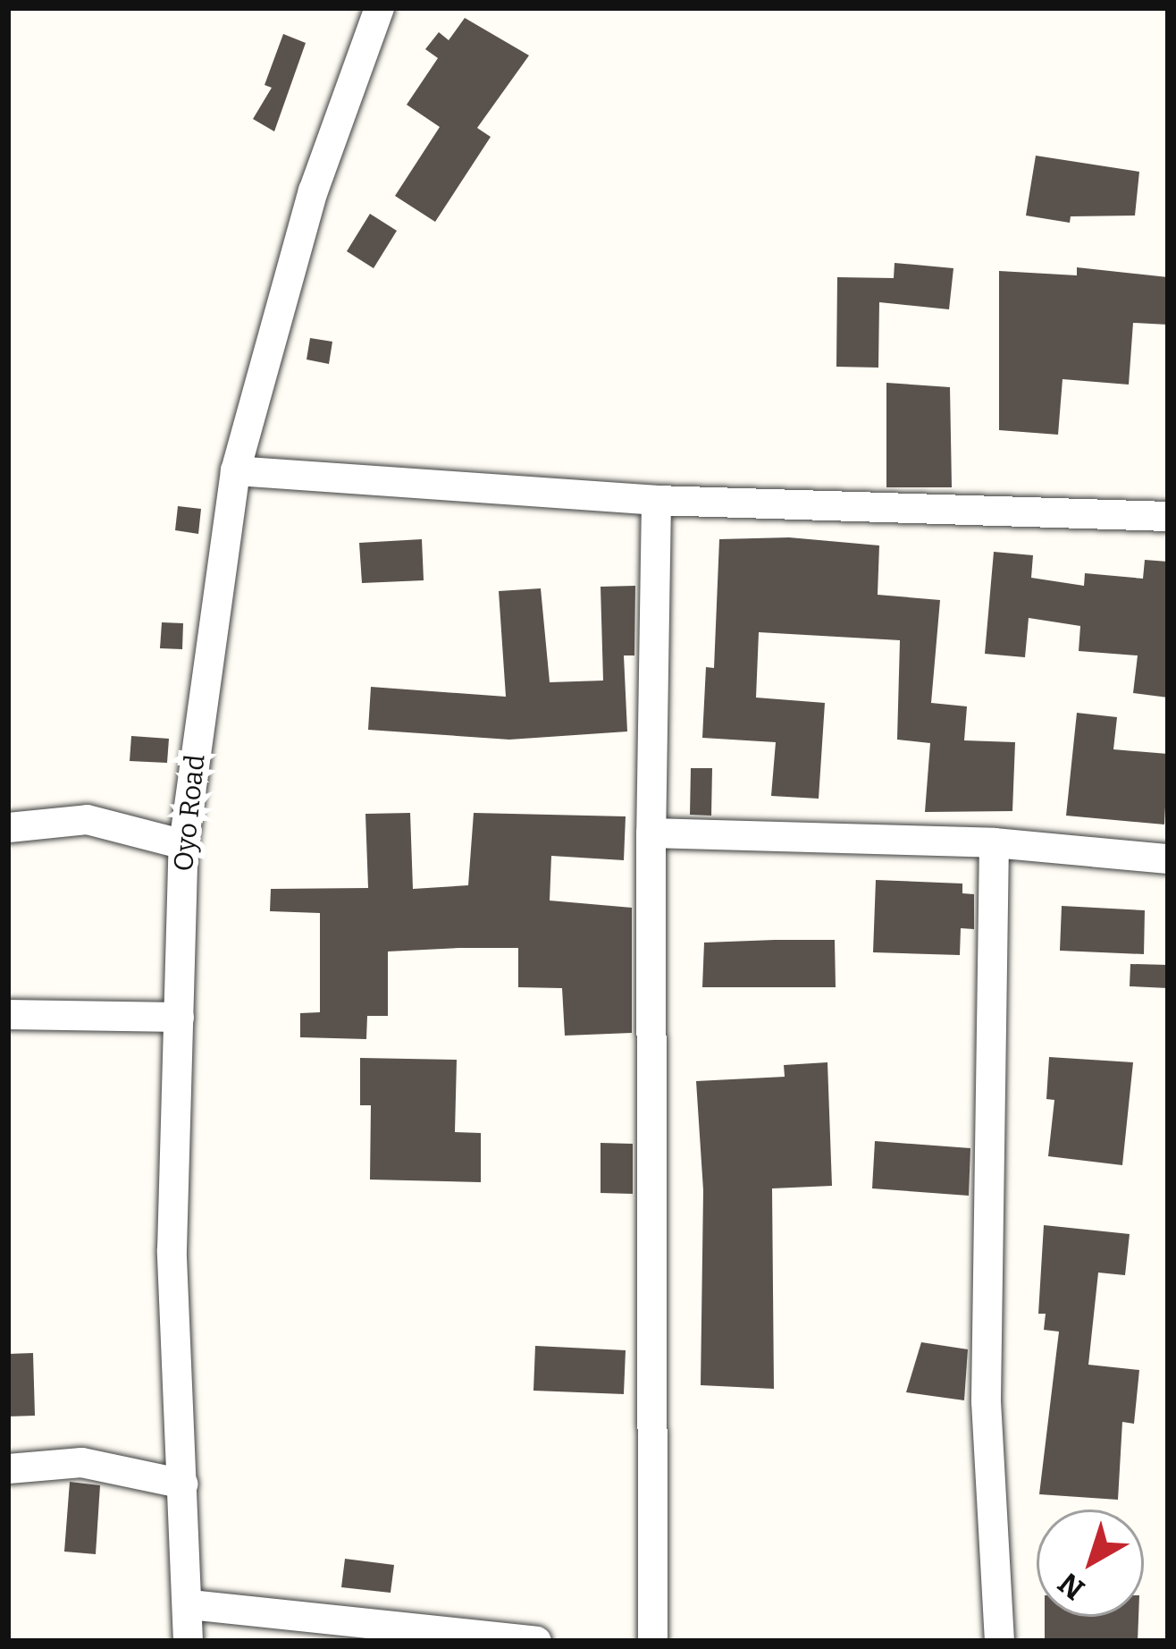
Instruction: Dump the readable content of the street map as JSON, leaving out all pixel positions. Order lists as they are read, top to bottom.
{
  "streets": {
    "street": ["Oyo Road"]
  },
  "north": "bottom left"
}
